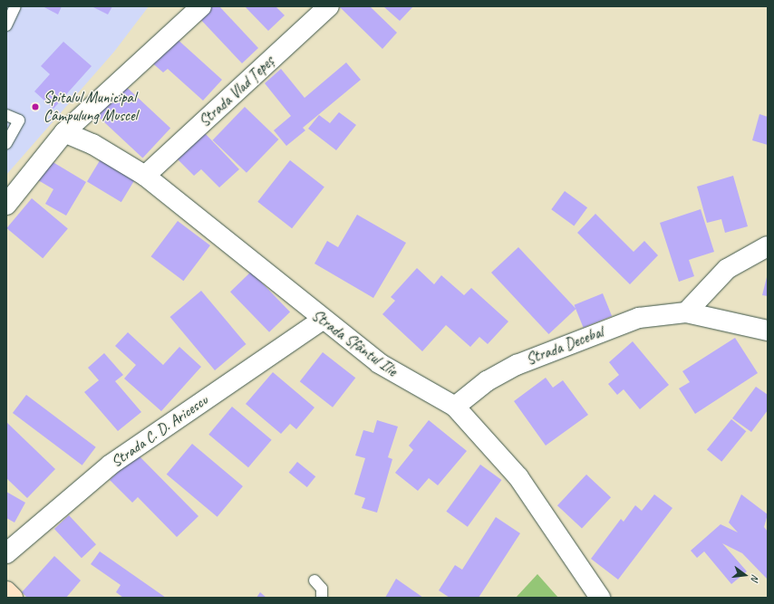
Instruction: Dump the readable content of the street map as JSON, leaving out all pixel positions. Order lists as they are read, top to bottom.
{
  "streets": {
    "street": [
      "Strada Vlad Țepeș",
      "Strada Sfântul Ilie",
      "Strada Decebal",
      "Strada C. D. Aricescu"
    ]
  },
  "crossings": [
    ["Strada Vlad Țepeș", "Strada Sfântul Ilie"],
    ["Strada Sfântul Ilie", "Strada Decebal"],
    ["Strada Sfântul Ilie", "Strada C. D. Aricescu"]
  ],
  "places": ["Spitalul Municipal Câmpulung Muscel"],
  "north": "right"
}
